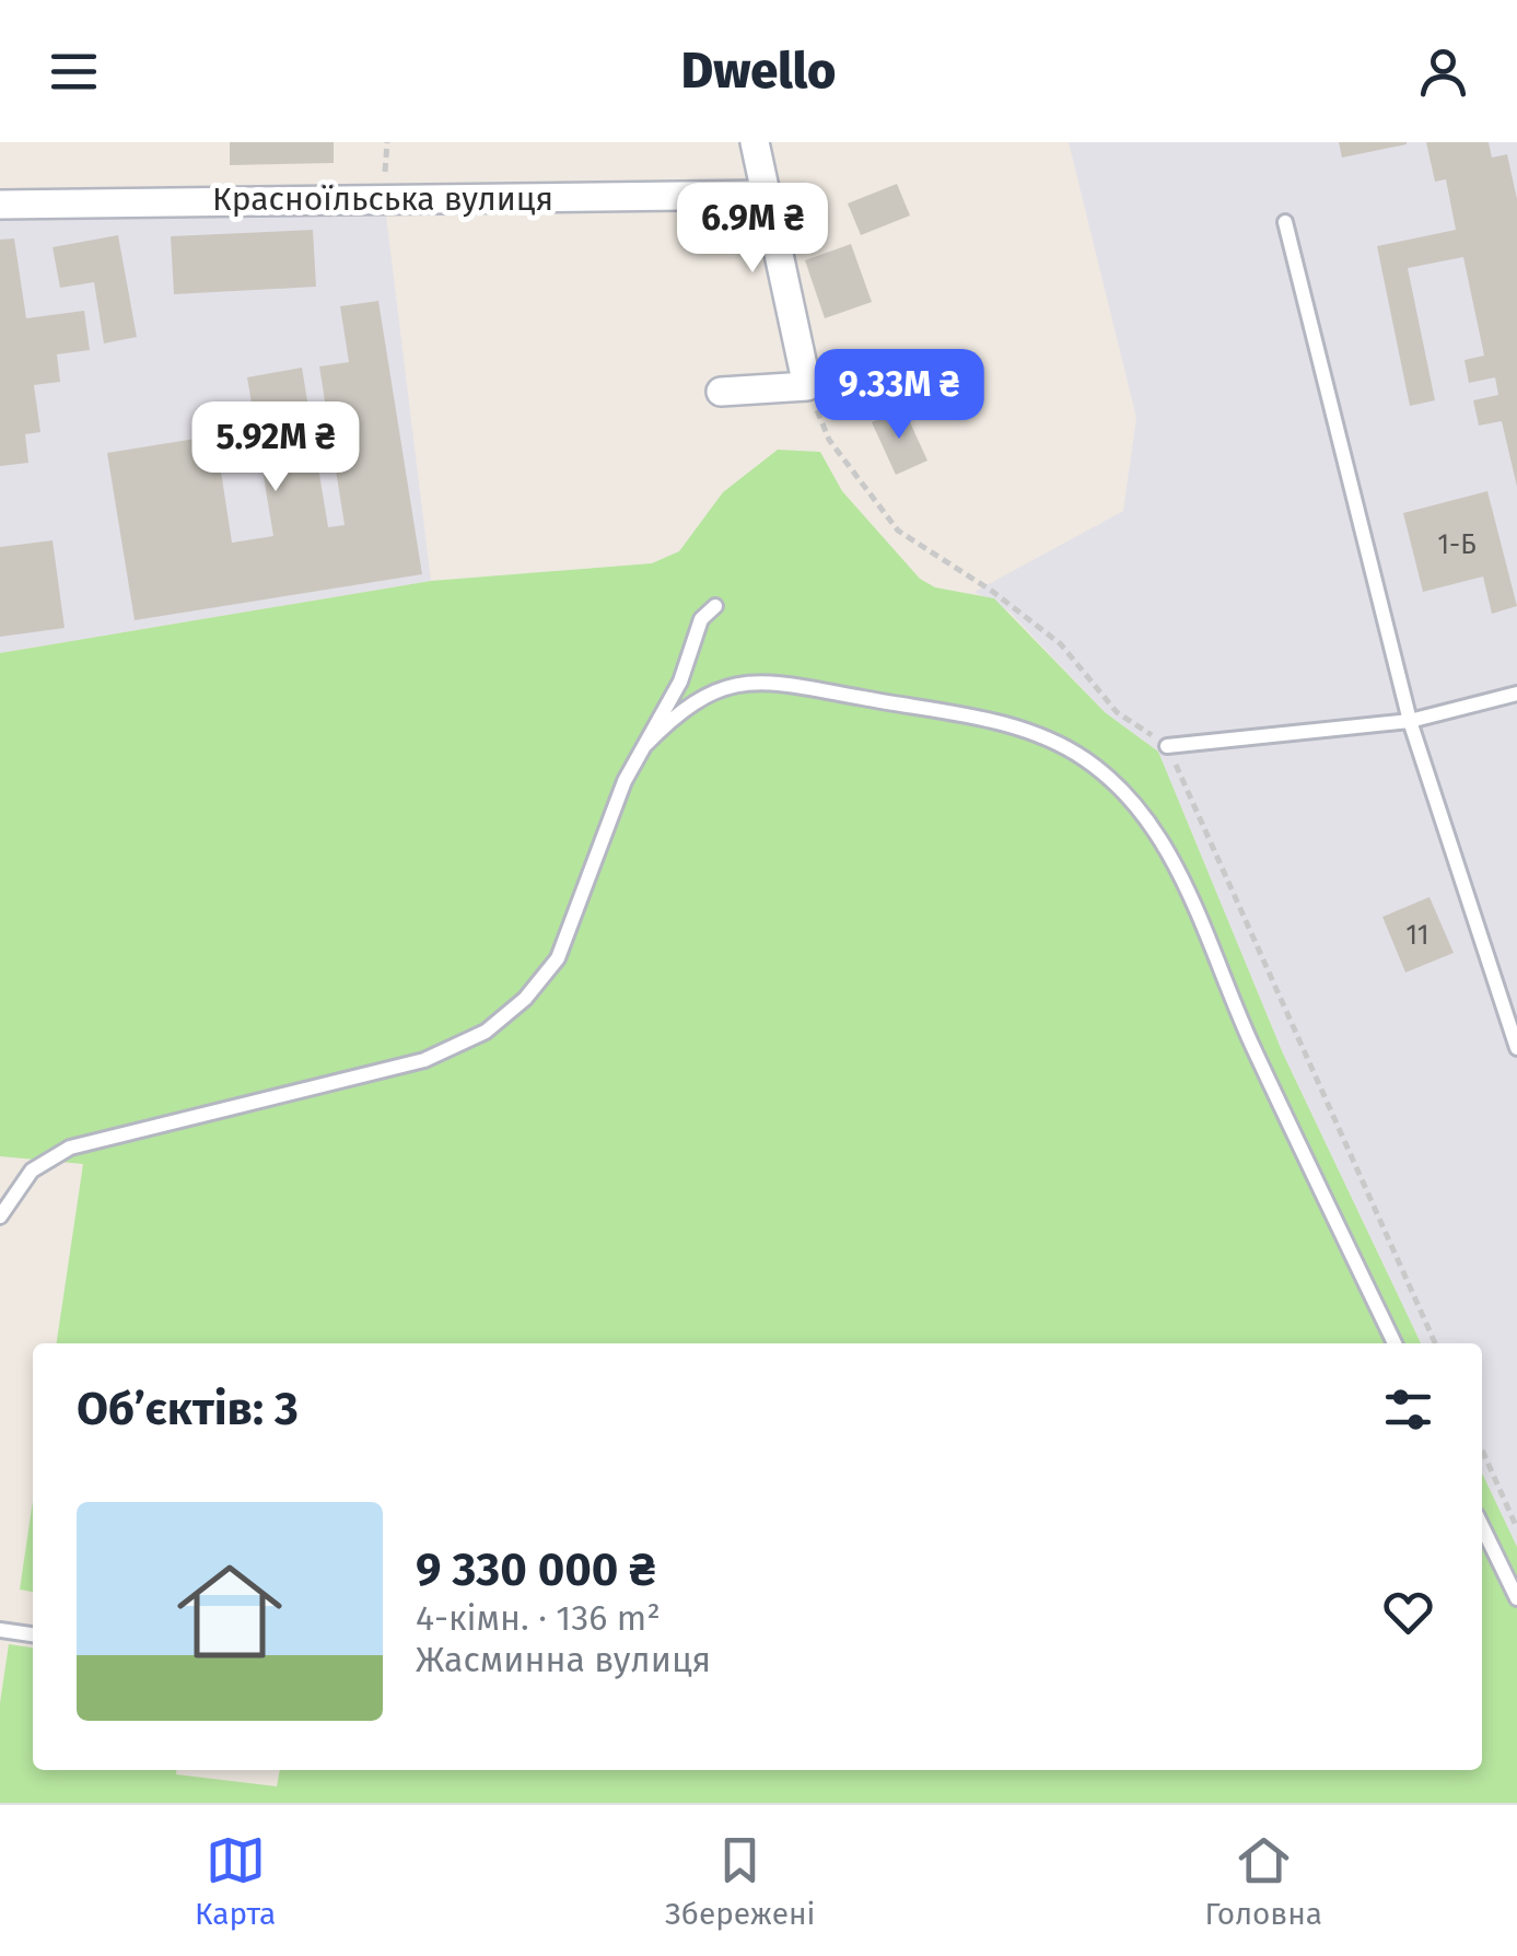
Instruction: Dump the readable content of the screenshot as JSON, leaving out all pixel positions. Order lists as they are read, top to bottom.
{
  "streets": {
    "street": ["Красноїльська вулиця"]
  },
  "house_numbers": ["1-Б", "11"],
  "page": {
    "header": "Dwello",
    "price": ["6.9M ₴", "9.33M ₴", "5.92M ₴"],
    "heading": "Об’єктів: 3",
    "list": [
      {
        "name": "9 330 000 ₴",
        "note": "4-кімн. · 136 m² · Жасминна вулиця"
      }
    ],
    "tabs": ["Карта", "Збережені", "Головна"]
  }
}
